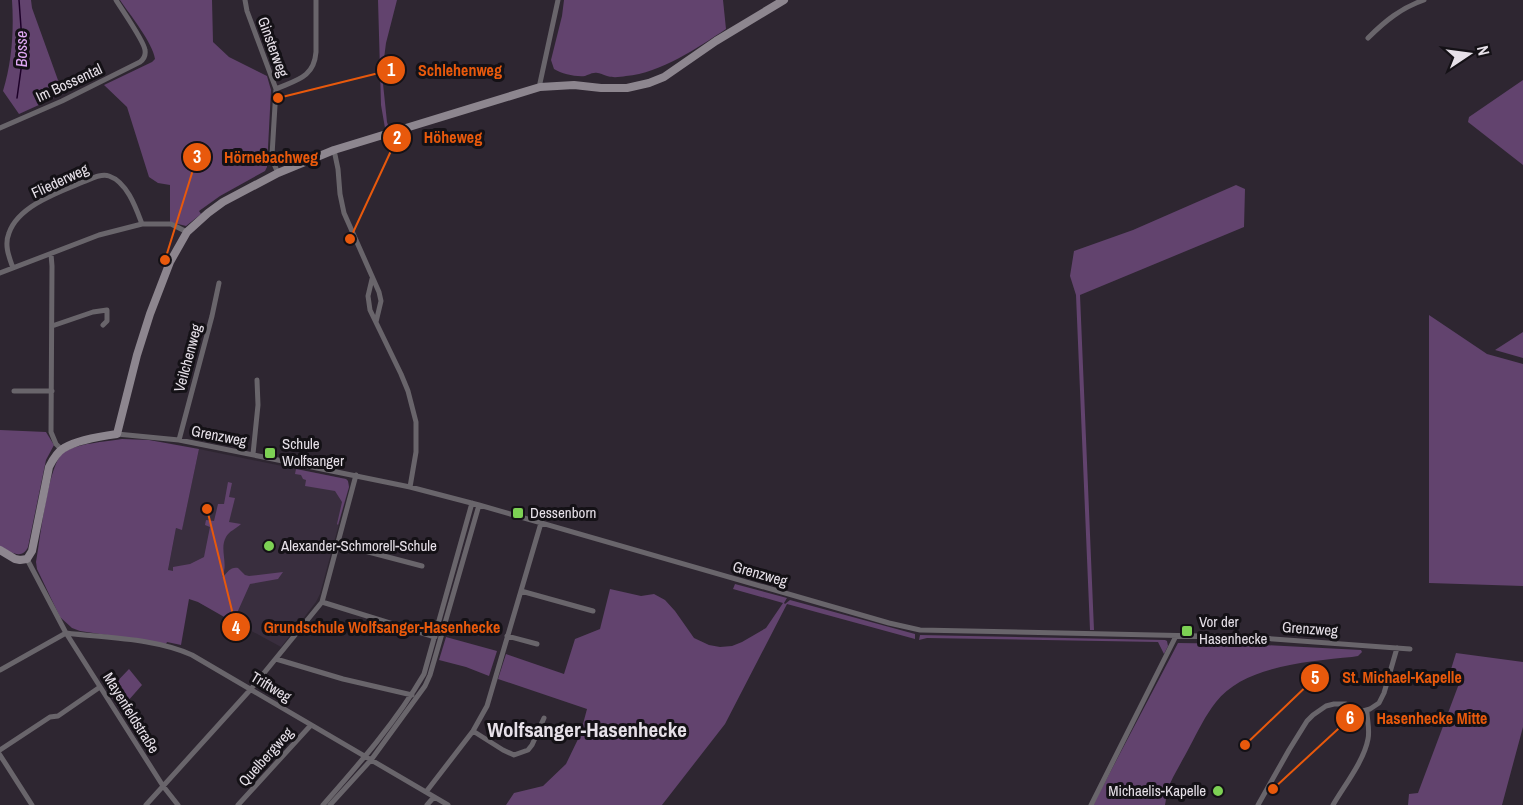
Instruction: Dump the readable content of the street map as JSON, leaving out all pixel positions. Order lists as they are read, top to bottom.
{
  "streets": {
    "street": [
      "Ginsterweg",
      "Im Bossental",
      "Fliederweg",
      "Veilchenweg",
      "Grenzweg",
      "Triftweg",
      "Mayenfeldstraße",
      "Quelbergweg"
    ]
  },
  "crossings": [
    ["Veilchenweg", "Grenzweg"],
    ["Triftweg", "Mayenfeldstraße"],
    ["Triftweg", "Quelbergweg"]
  ],
  "districts": ["Wolfsanger-Hasenhecke"],
  "water": ["Bosse"],
  "places": {
    "other": [
      "Schlehenweg",
      "Höheweg",
      "Hörnebachweg",
      "Grundschule Wolfsanger-Hasenhecke",
      "Alexander-Schmorell-Schule",
      "St. Michael-Kapelle",
      "Hasenhecke Mitte",
      "Michaelis-Kapelle"
    ],
    "transit": ["Schule Wolfsanger", "Dessenborn", "Vor der Hasenhecke"]
  },
  "north": "right"
}
